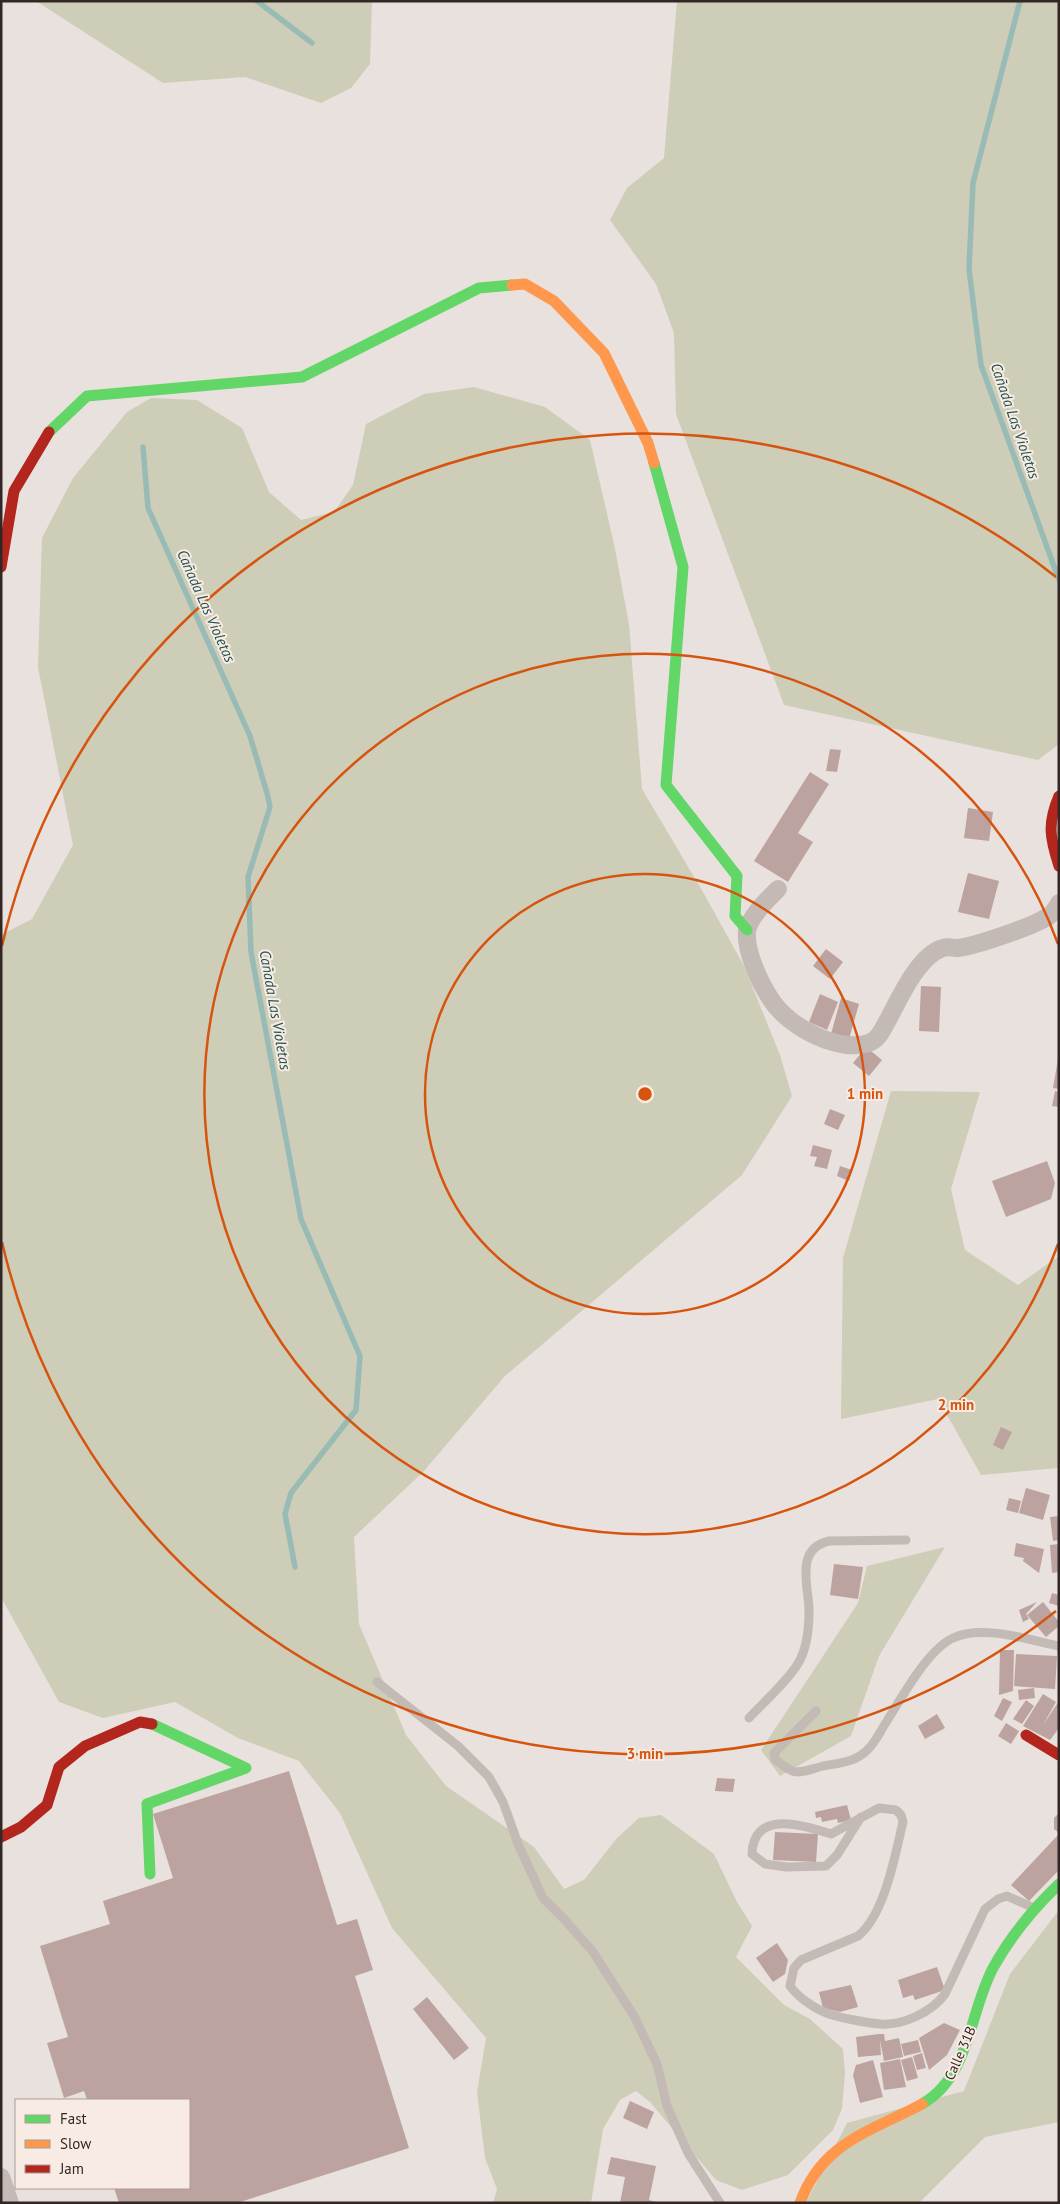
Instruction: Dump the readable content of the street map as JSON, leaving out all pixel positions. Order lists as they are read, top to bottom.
{
  "streets": {
    "street": ["Calle 31B"]
  },
  "water": ["Cañada Las Violetas"],
  "legend": ["Fast", "Slow", "Jam"],
  "rings": ["1 min", "2 min", "3 min"]
}
